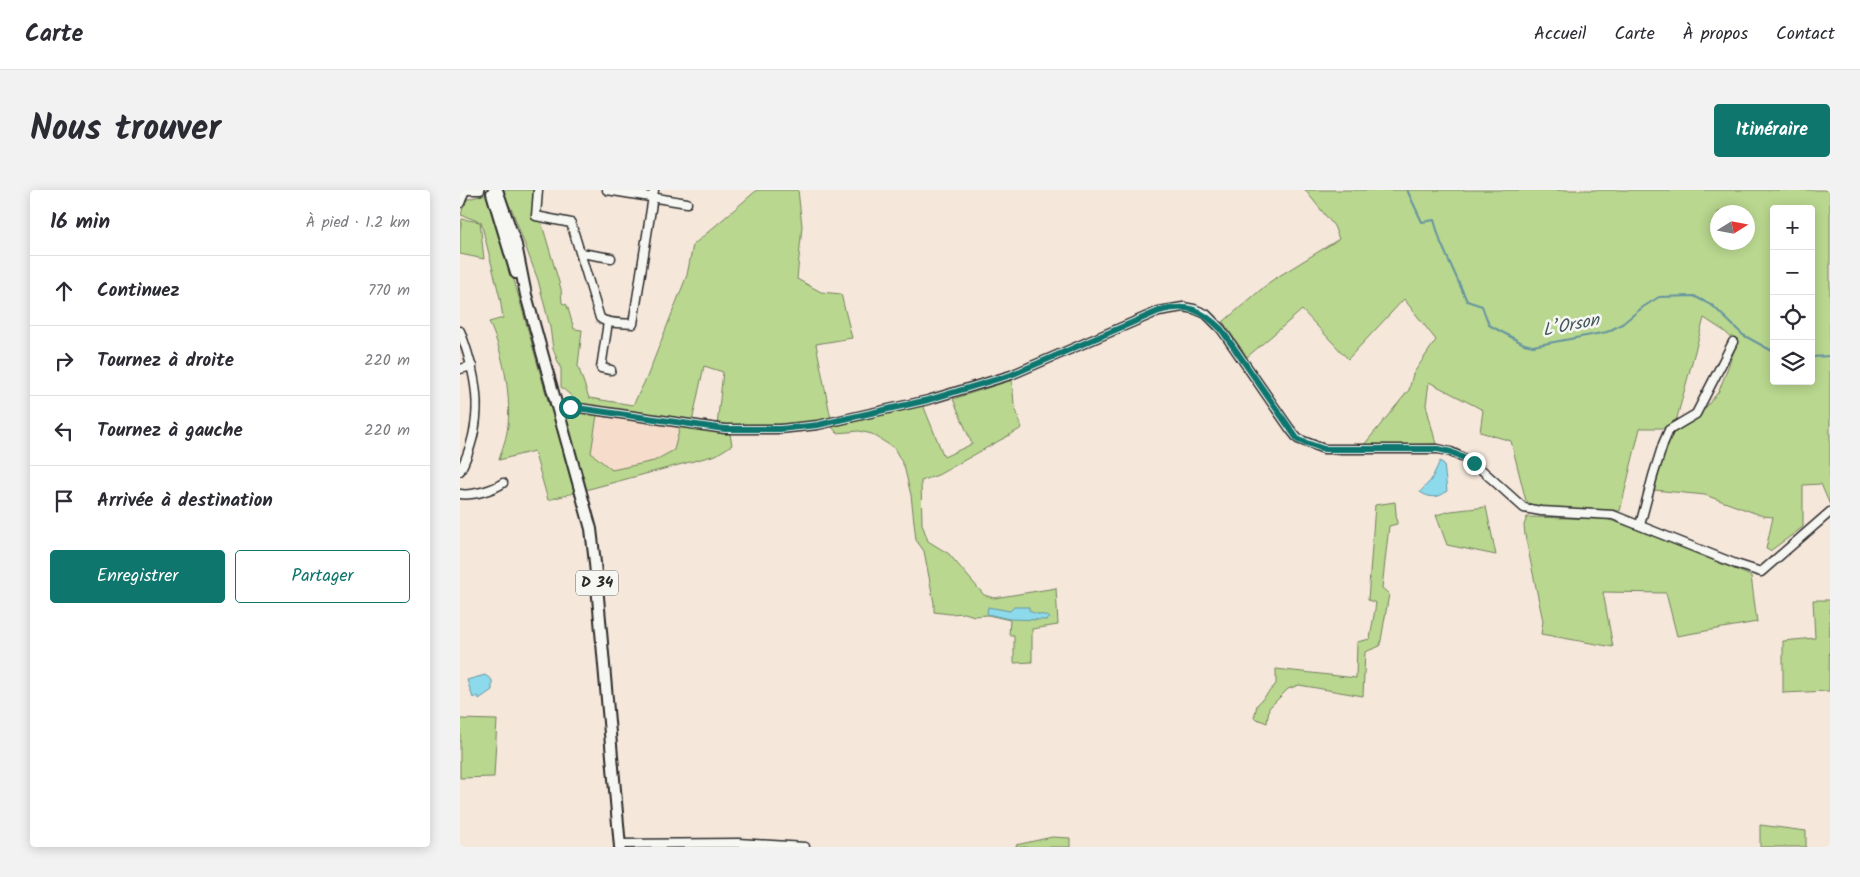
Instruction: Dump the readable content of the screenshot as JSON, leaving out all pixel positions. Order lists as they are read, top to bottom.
{
  "streets": {
    "main road": ["D 34"]
  },
  "water": ["L’Orson"],
  "north": "right",
  "page": {
    "header": "Carte",
    "nav": [
      "Accueil",
      "Carte",
      "À propos",
      "Contact"
    ],
    "title": "Nous trouver",
    "buttons": [
      "Itinéraire",
      ["Enregistrer", "Partager"]
    ],
    "heading": ["16 min", "À pied · 1.2 km"],
    "map_buttons": ["+", "−"],
    "list": [
      ["Continuez", "770 m"],
      ["Tournez à droite", "220 m"],
      ["Tournez à gauche", "220 m"],
      "Arrivée à destination"
    ]
  }
}
